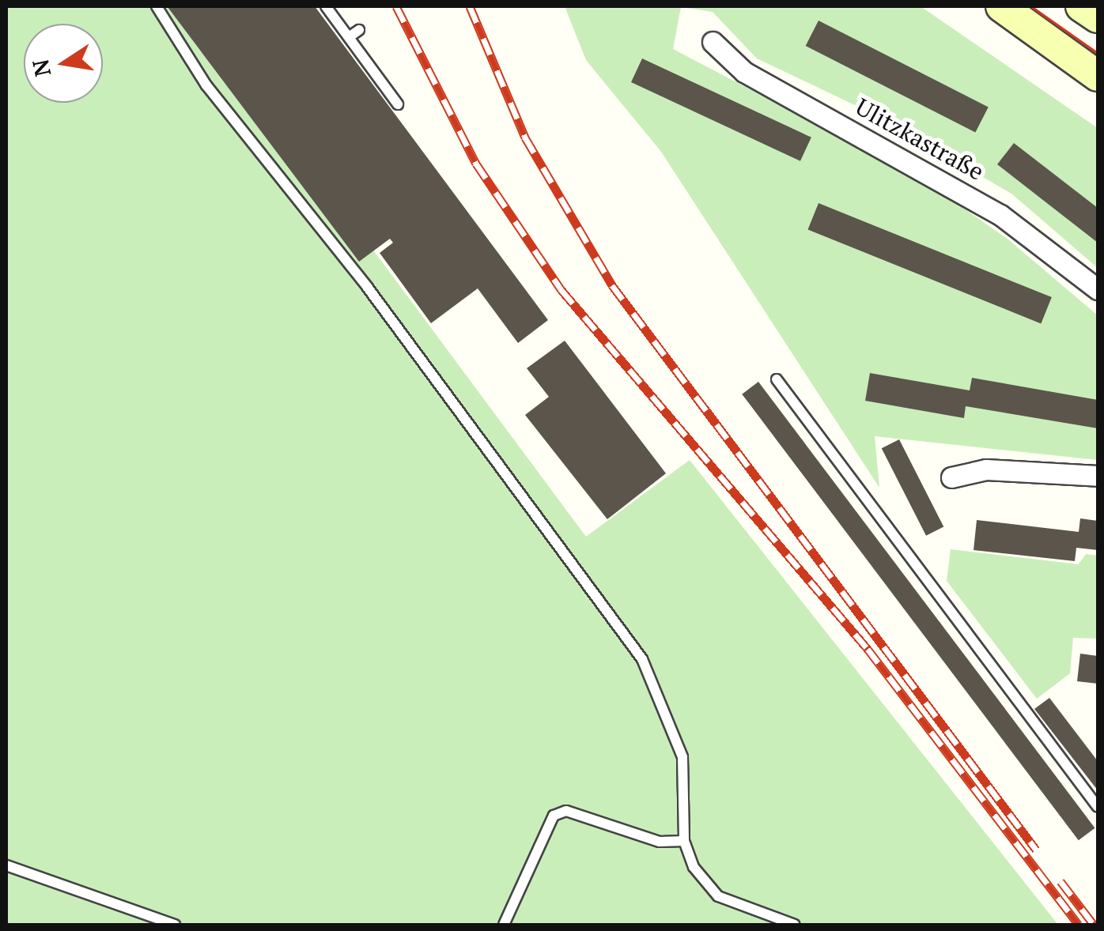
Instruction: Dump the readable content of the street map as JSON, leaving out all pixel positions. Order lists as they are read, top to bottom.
{
  "streets": {
    "street": ["Ulitzkastraße"]
  },
  "north": "left"
}
